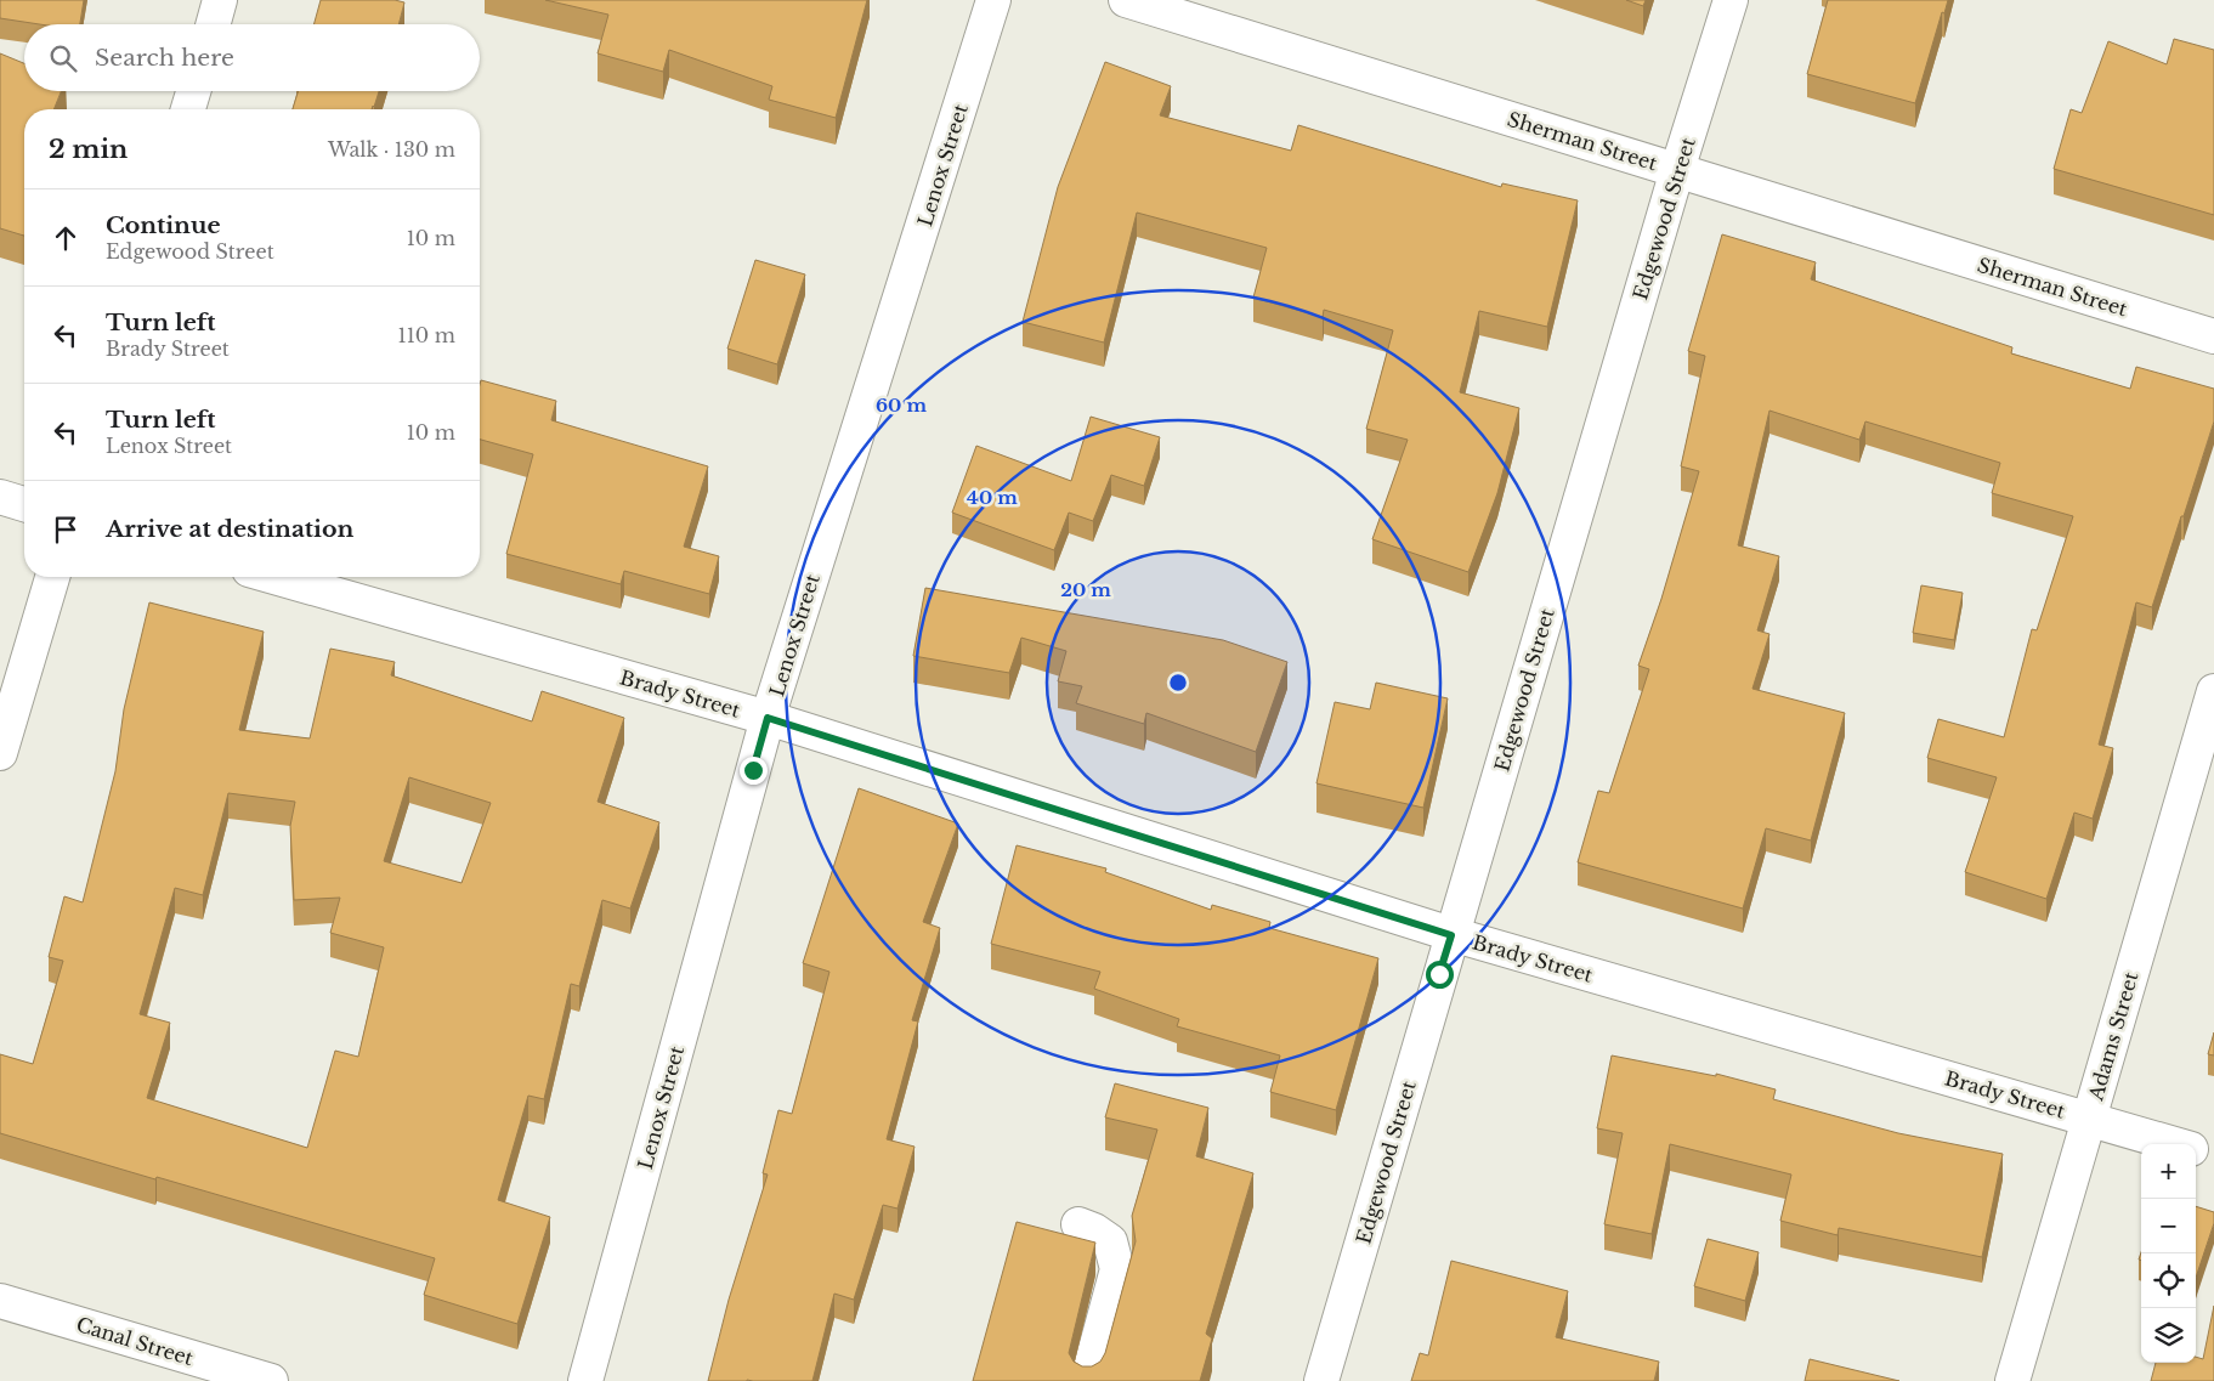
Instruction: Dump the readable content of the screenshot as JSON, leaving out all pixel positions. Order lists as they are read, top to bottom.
{
  "streets": {
    "street": [
      "Sherman Street",
      "Lenox Street",
      "Edgewood Street",
      "Brady Street",
      "Adams Street",
      "Canal Street"
    ]
  },
  "crossings": [
    ["Sherman Street", "Edgewood Street"],
    ["Lenox Street", "Brady Street"],
    ["Edgewood Street", "Brady Street"],
    ["Brady Street", "Adams Street"]
  ],
  "page": {
    "search": "Search here",
    "heading": ["2 min", "Walk · 130 m"],
    "list": [
      ["Continue", "Edgewood Street", "10 m"],
      ["Turn left", "Brady Street", "110 m"],
      ["Turn left", "Lenox Street", "10 m"],
      "Arrive at destination"
    ],
    "map_buttons": ["+", "−"]
  },
  "rings": ["60 m", "40 m", "20 m"]
}
